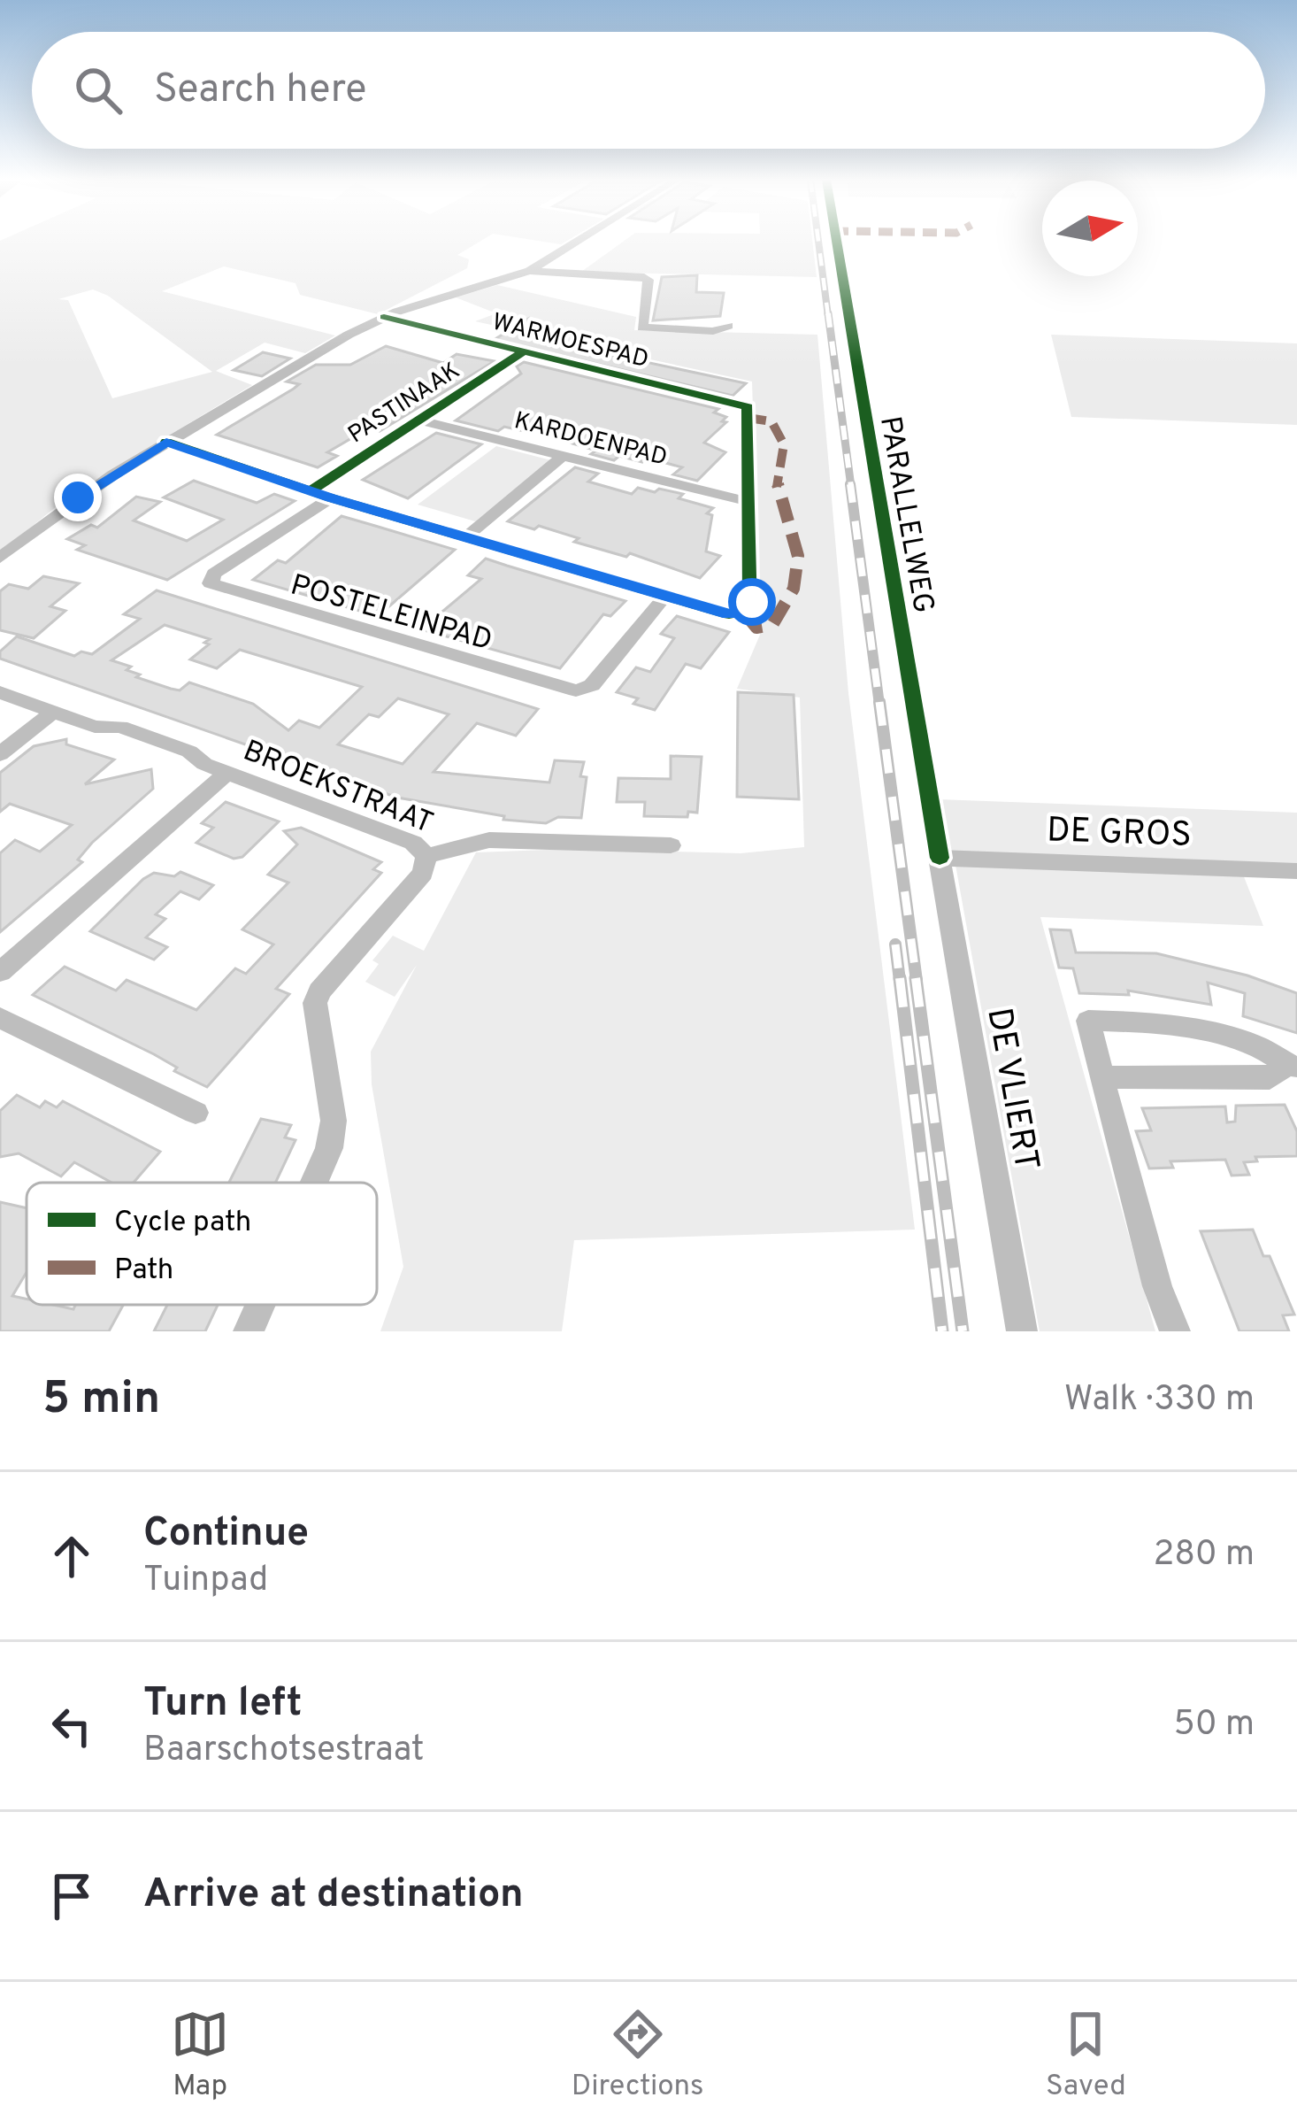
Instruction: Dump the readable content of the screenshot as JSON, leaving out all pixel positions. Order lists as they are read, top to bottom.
{
  "streets": {
    "street": [
      "WARMOESPAD",
      "PASTINAAK",
      "KARDOENPAD",
      "POSTELEINPAD",
      "BROEKSTRAAT",
      "DE GROS",
      "DE VLIERT"
    ],
    "cycle path": ["PARALLELWEG"]
  },
  "crossings": [
    ["WARMOESPAD", "PASTINAAK"],
    ["WARMOESPAD", "KARDOENPAD"],
    ["PASTINAAK", "KARDOENPAD"],
    ["DE GROS", "DE VLIERT"]
  ],
  "legend": ["Cycle path", "Path"],
  "north": "right",
  "page": {
    "search": "Search here",
    "heading": ["5 min", "Walk · 330 m"],
    "list": [
      ["Continue", "Tuinpad", "280 m"],
      ["Turn left", "Baarschotsestraat", "50 m"],
      "Arrive at destination"
    ],
    "nav": ["Map", "Directions", "Saved"]
  }
}
